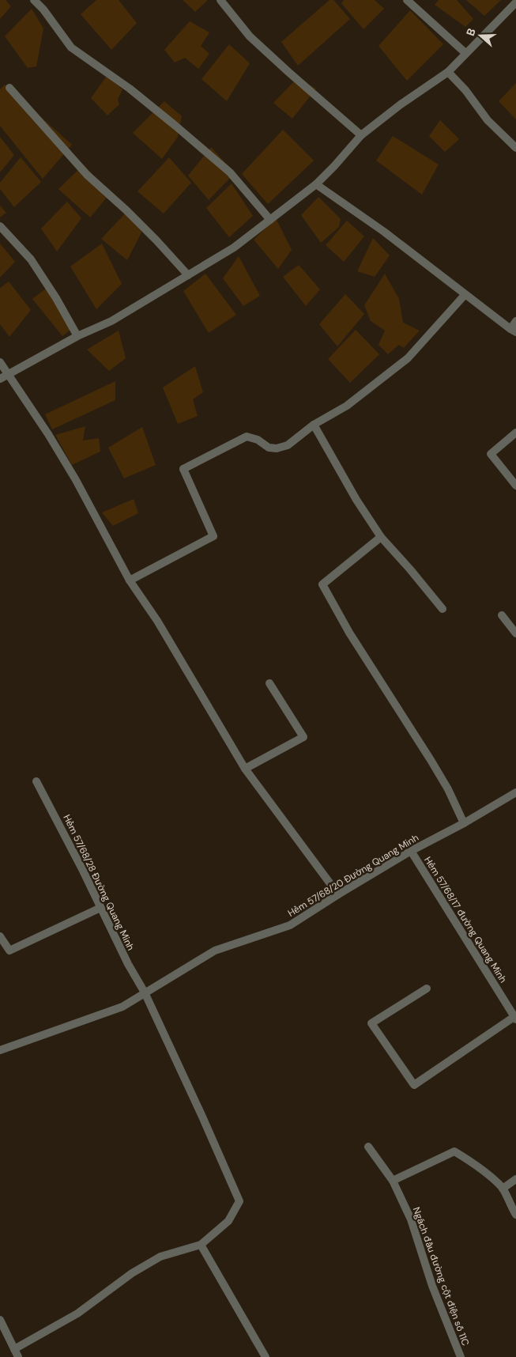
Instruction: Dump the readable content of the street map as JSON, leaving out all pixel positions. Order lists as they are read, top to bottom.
{
  "streets": {
    "street": [
      "Hẻm 57/68/20 Đường Quang Minh",
      "Hẻm 57/68/28 Đường Quang Minh",
      "Hẻm 57/68/17 đường Quang Minh",
      "Ngách đầu đường cột điện số 11C"
    ]
  },
  "crossings": [
    ["Hẻm 57/68/20 Đường Quang Minh", "Hẻm 57/68/28 Đường Quang Minh"],
    ["Hẻm 57/68/20 Đường Quang Minh", "Hẻm 57/68/17 đường Quang Minh"]
  ],
  "north": "left"
}
